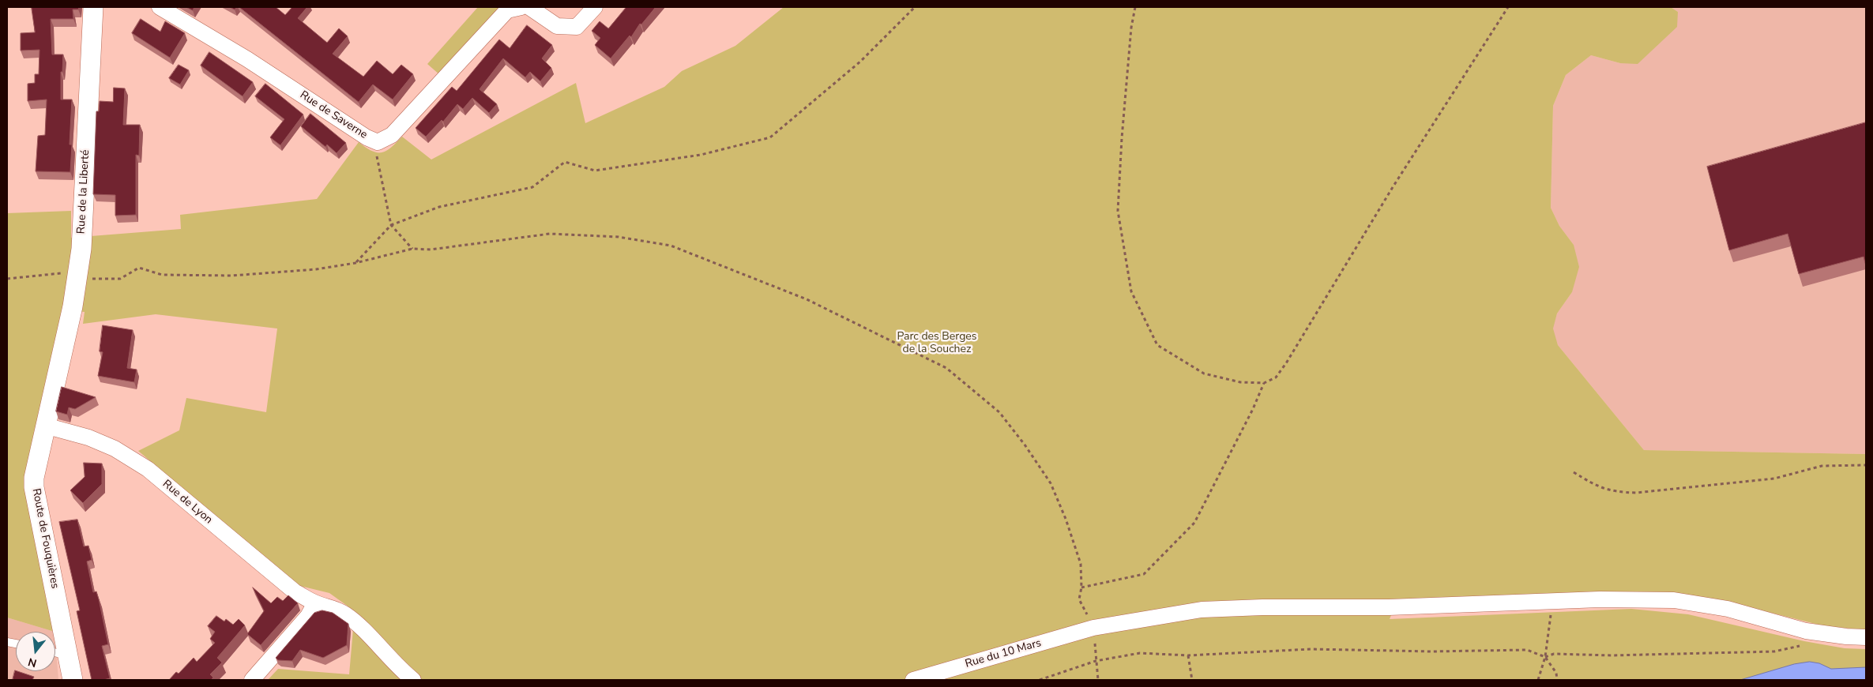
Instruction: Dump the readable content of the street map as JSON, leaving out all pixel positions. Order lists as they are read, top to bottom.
{
  "streets": {
    "street": [
      "Rue de Saverne",
      "Rue de la Liberté",
      "Rue de Lyon",
      "Route de Fouquières",
      "Rue du 10 Mars"
    ]
  },
  "crossings": [
    ["Rue de la Liberté", "Route de Fouquières"],
    ["Rue de Lyon", "Route de Fouquières"]
  ],
  "parks": ["Parc des Berges de la Souchez"],
  "north": "bottom"
}
